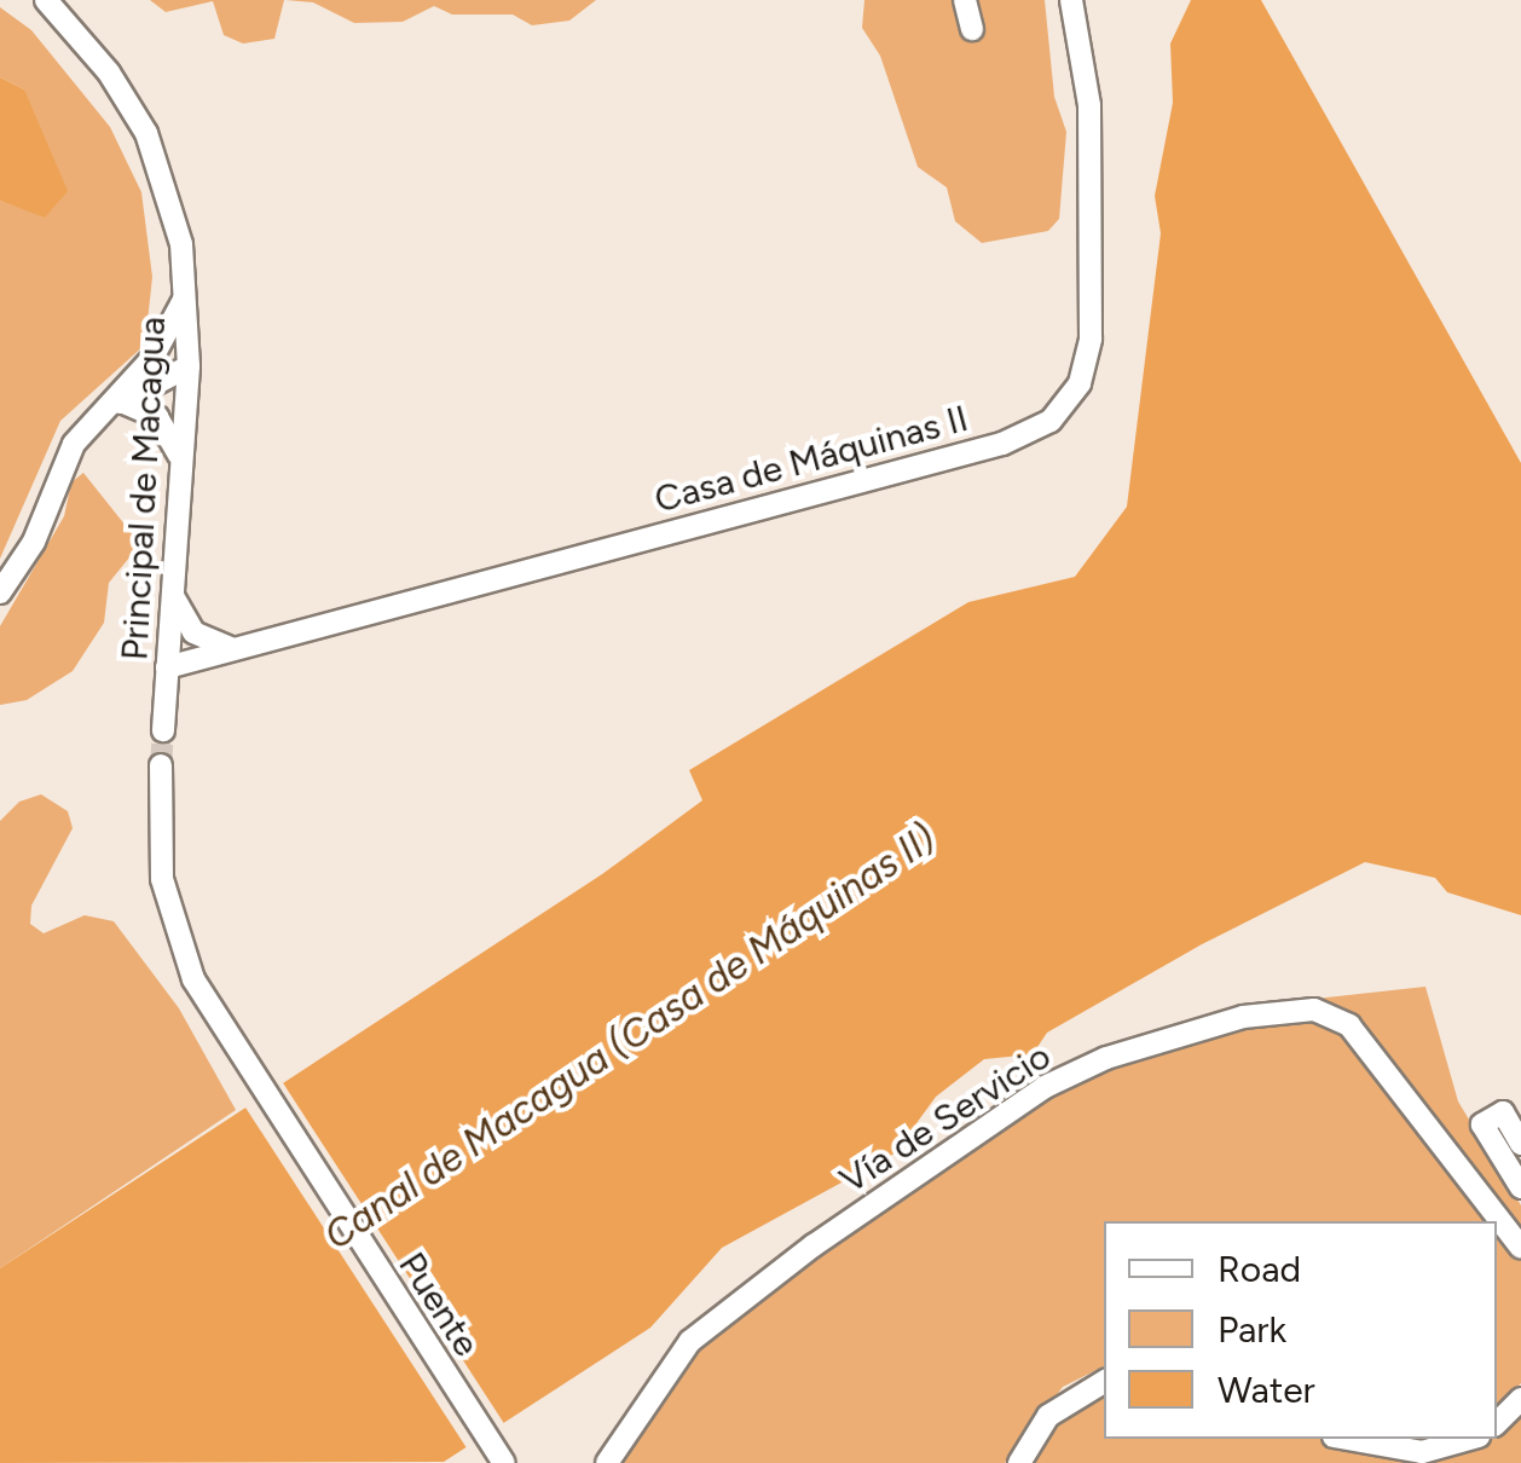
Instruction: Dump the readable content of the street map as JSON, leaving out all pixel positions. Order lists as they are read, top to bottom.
{
  "streets": {
    "street": [
      "Casa de Máquinas II",
      "Principal de Macagua",
      "Vía de Servicio",
      "Puente"
    ]
  },
  "crossings": [
    ["Casa de Máquinas II", "Principal de Macagua"]
  ],
  "water": ["Canal de Macagua (Casa de Máquinas II)"],
  "legend": ["Road", "Park", "Water"]
}
